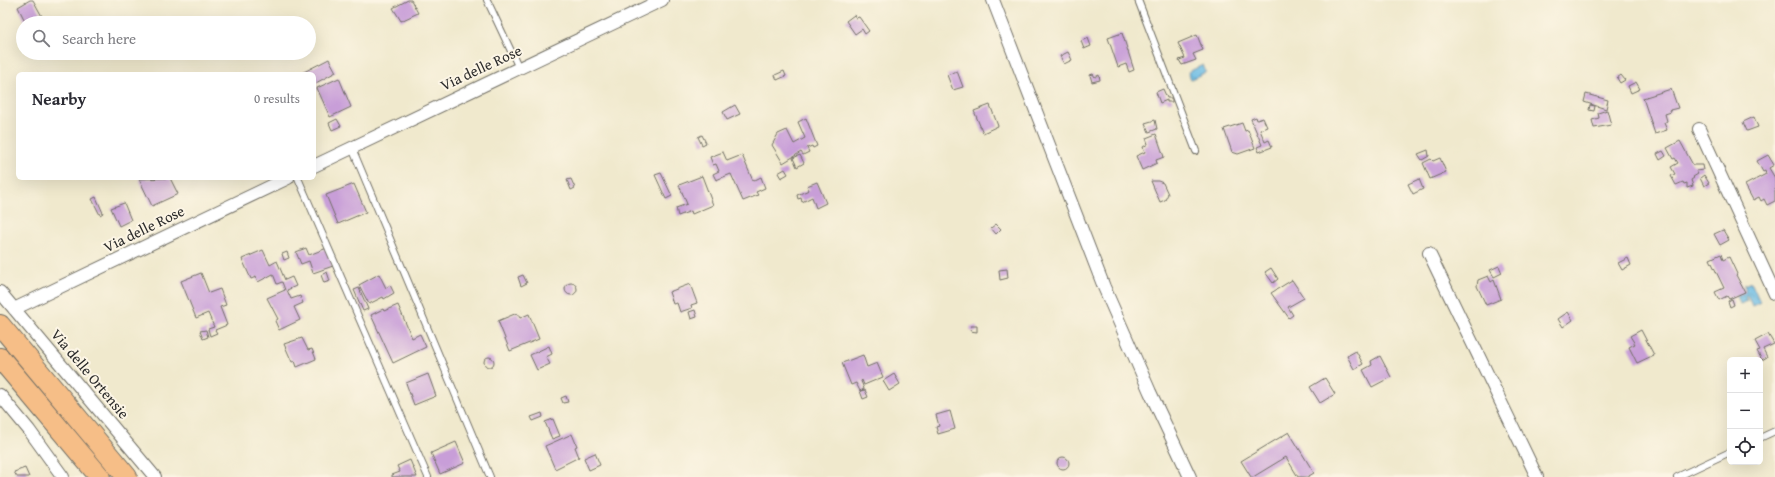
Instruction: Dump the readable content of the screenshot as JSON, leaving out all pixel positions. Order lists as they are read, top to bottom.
{
  "streets": {
    "street": ["Via delle Rose", "Via delle Ortensie"]
  },
  "crossings": [
    ["Via delle Rose", "Via delle Ortensie"]
  ],
  "page": {
    "search": "Search here",
    "heading": ["Nearby", "0 results"],
    "map_buttons": ["+", "−"]
  }
}
